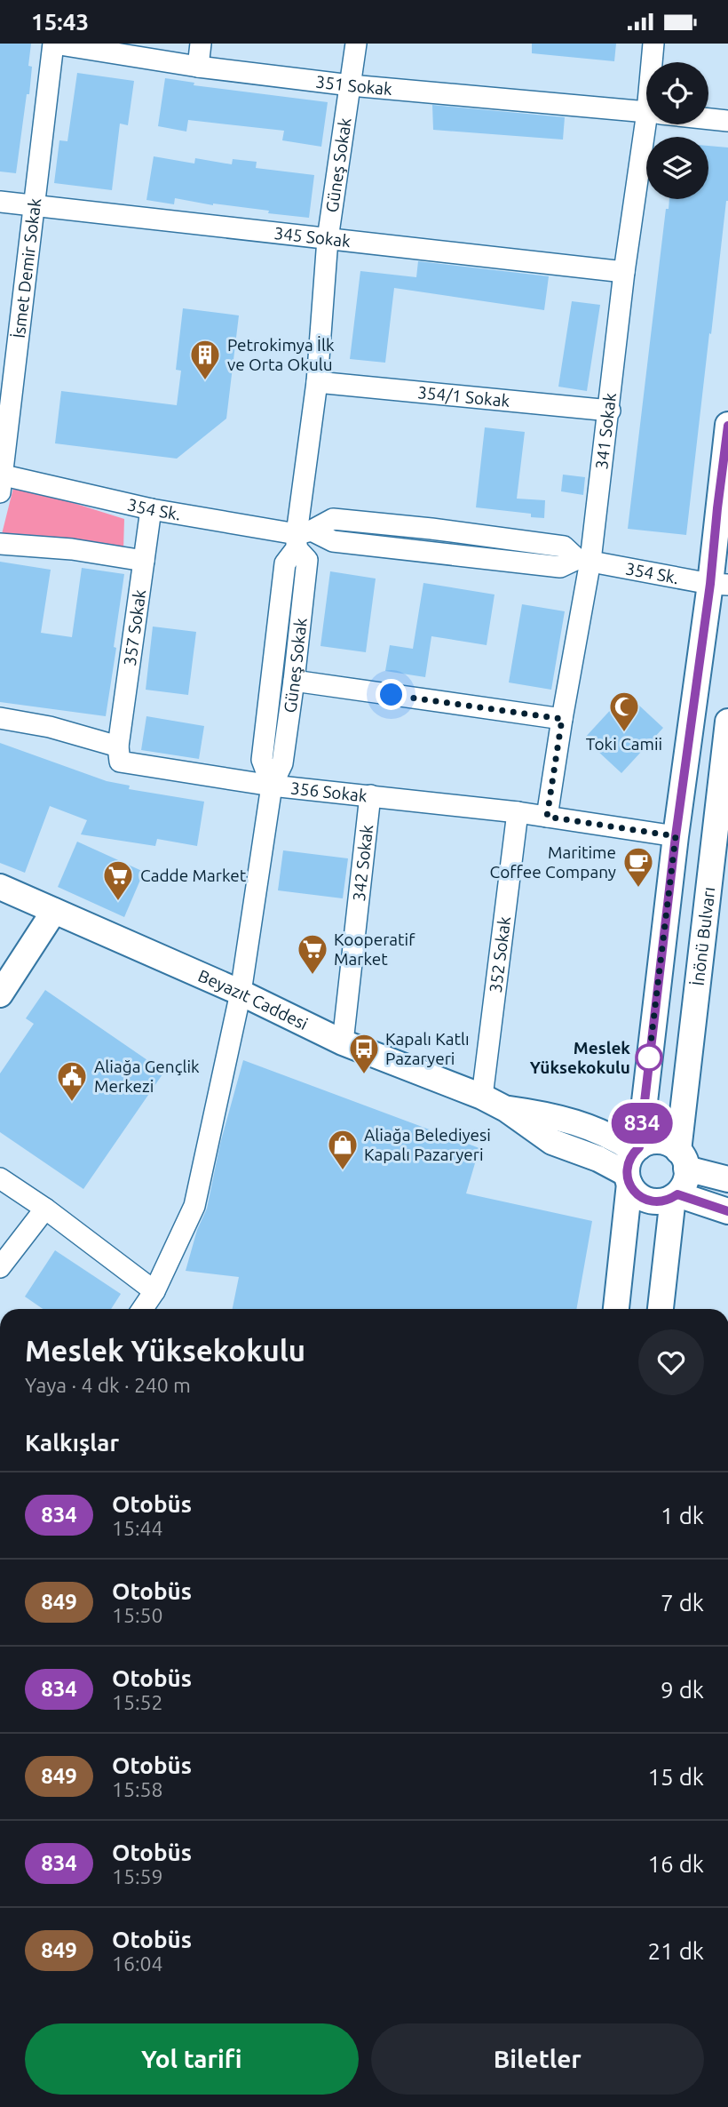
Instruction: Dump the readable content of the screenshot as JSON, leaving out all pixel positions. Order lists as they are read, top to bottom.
{
  "streets": {
    "street": [
      "351 Sokak",
      "Güneş Sokak",
      "345 Sokak",
      "İsmet Demir Sokak",
      "354/1 Sokak",
      "341 Sokak",
      "354 Sk.",
      "357 Sokak",
      "356 Sokak",
      "342 Sokak",
      "İnönü Bulvarı",
      "352 Sokak",
      "Beyazıt Caddesi"
    ]
  },
  "crossings": [
    ["351 Sokak", "Güneş Sokak"],
    ["351 Sokak", "İsmet Demir Sokak"],
    ["Güneş Sokak", "345 Sokak"],
    ["Güneş Sokak", "354/1 Sokak"],
    ["Güneş Sokak", "354 Sk."],
    ["Güneş Sokak", "356 Sokak"],
    ["Güneş Sokak", "Beyazıt Caddesi"],
    ["345 Sokak", "İsmet Demir Sokak"],
    ["345 Sokak", "341 Sokak"],
    ["İsmet Demir Sokak", "354 Sk."],
    ["354/1 Sokak", "341 Sokak"],
    ["341 Sokak", "354 Sk."],
    ["341 Sokak", "356 Sokak"],
    ["354 Sk.", "357 Sokak"],
    ["357 Sokak", "356 Sokak"],
    ["356 Sokak", "342 Sokak"],
    ["356 Sokak", "352 Sokak"],
    ["342 Sokak", "Beyazıt Caddesi"],
    ["İnönü Bulvarı", "Beyazıt Caddesi"],
    ["352 Sokak", "Beyazıt Caddesi"]
  ],
  "places": {
    "building": ["Petrokimya İlk ve Orta Okulu"],
    "mosque": ["Toki Camii"],
    "cafe": ["Maritime Coffee Company"],
    "supermarket": ["Cadde Market", "Kooperatif Market"],
    "other": ["Meslek Yüksekokulu"],
    "bus stop": ["Kapalı Katlı Pazaryeri"],
    "public building": ["Aliağa Gençlik Merkezi"],
    "shop": ["Aliağa Belediyesi Kapalı Pazaryeri"]
  },
  "lines": ["bus line 834"],
  "page": {
    "status": "15:43",
    "on_map": "834",
    "heading": [
      ["Meslek Yüksekokulu", "Yaya · 4 dk · 240 m"],
      "Kalkışlar"
    ],
    "list": [
      {
        "mark": "834",
        "name": "Otobüs",
        "note": "15:44",
        "value": "1 dk"
      },
      {
        "mark": "849",
        "name": "Otobüs",
        "note": "15:50",
        "value": "7 dk"
      },
      {
        "mark": "834",
        "name": "Otobüs",
        "note": "15:52",
        "value": "9 dk"
      },
      {
        "mark": "849",
        "name": "Otobüs",
        "note": "15:58",
        "value": "15 dk"
      },
      {
        "mark": "834",
        "name": "Otobüs",
        "note": "15:59",
        "value": "16 dk"
      },
      {
        "mark": "849",
        "name": "Otobüs",
        "note": "16:04",
        "value": "21 dk"
      }
    ],
    "buttons": ["Yol tarifi", "Biletler"]
  }
}
